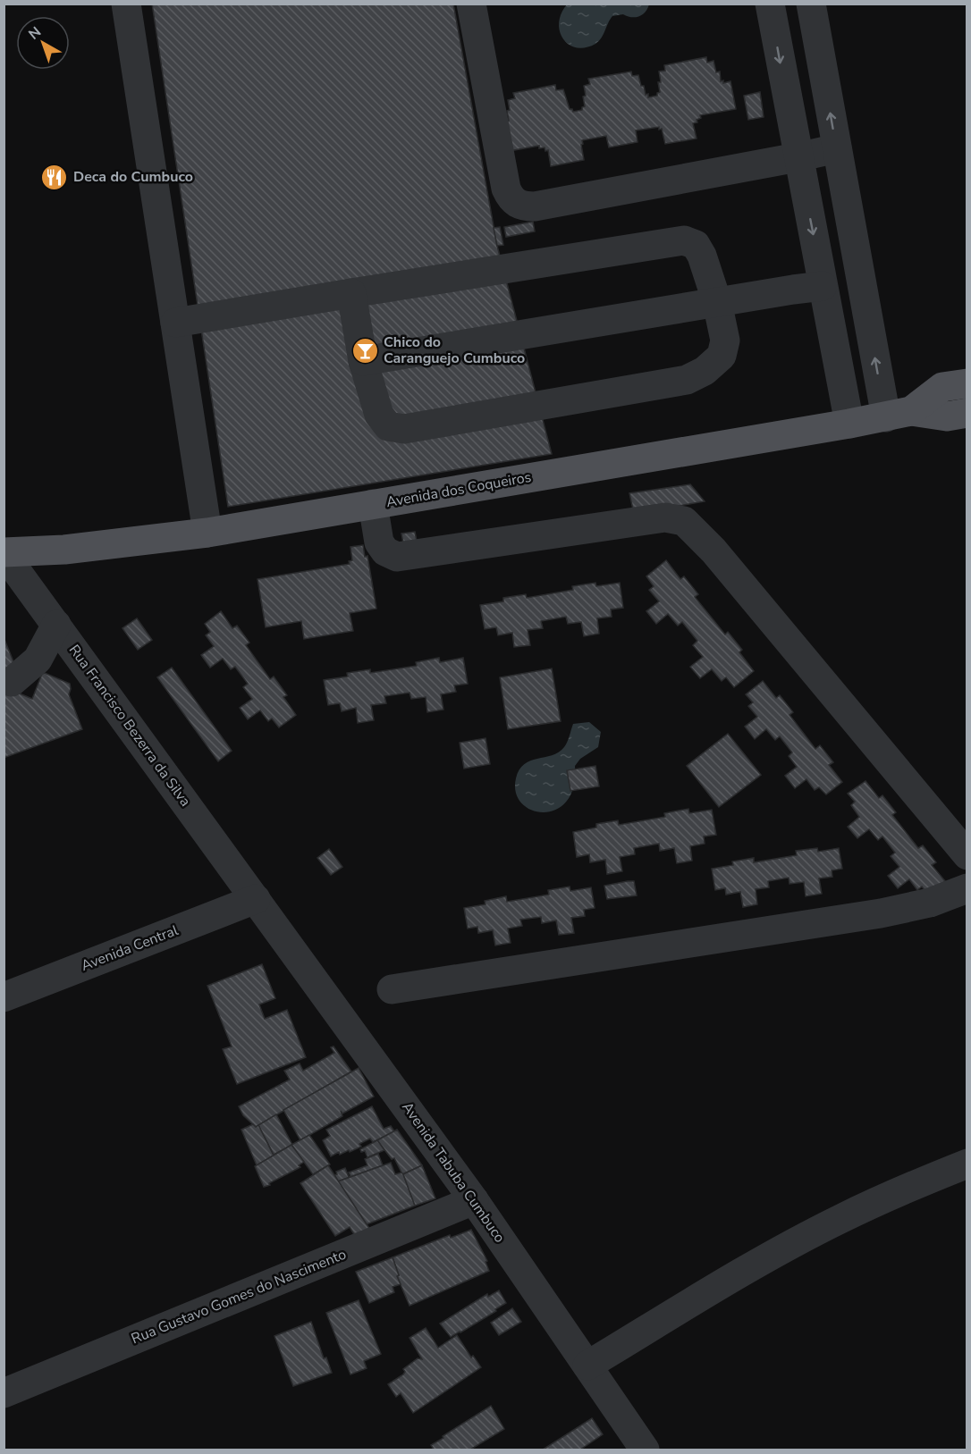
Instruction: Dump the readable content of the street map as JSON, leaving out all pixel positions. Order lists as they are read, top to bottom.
{
  "streets": {
    "main road": ["Avenida dos Coqueiros"],
    "street": [
      "Rua Francisco Bezerra da Silva",
      "Avenida Central",
      "Avenida Tabuba Cumbuco",
      "Rua Gustavo Gomes do Nascimento"
    ]
  },
  "crossings": [
    ["Avenida dos Coqueiros", "Rua Francisco Bezerra da Silva"],
    ["Rua Francisco Bezerra da Silva", "Avenida Central"],
    ["Rua Francisco Bezerra da Silva", "Avenida Tabuba Cumbuco"],
    ["Avenida Central", "Avenida Tabuba Cumbuco"],
    ["Avenida Tabuba Cumbuco", "Rua Gustavo Gomes do Nascimento"]
  ],
  "places": {
    "restaurant": ["Deca do Cumbuco"],
    "bar": ["Chico do Caranguejo Cumbuco"]
  },
  "north": "top left"
}
